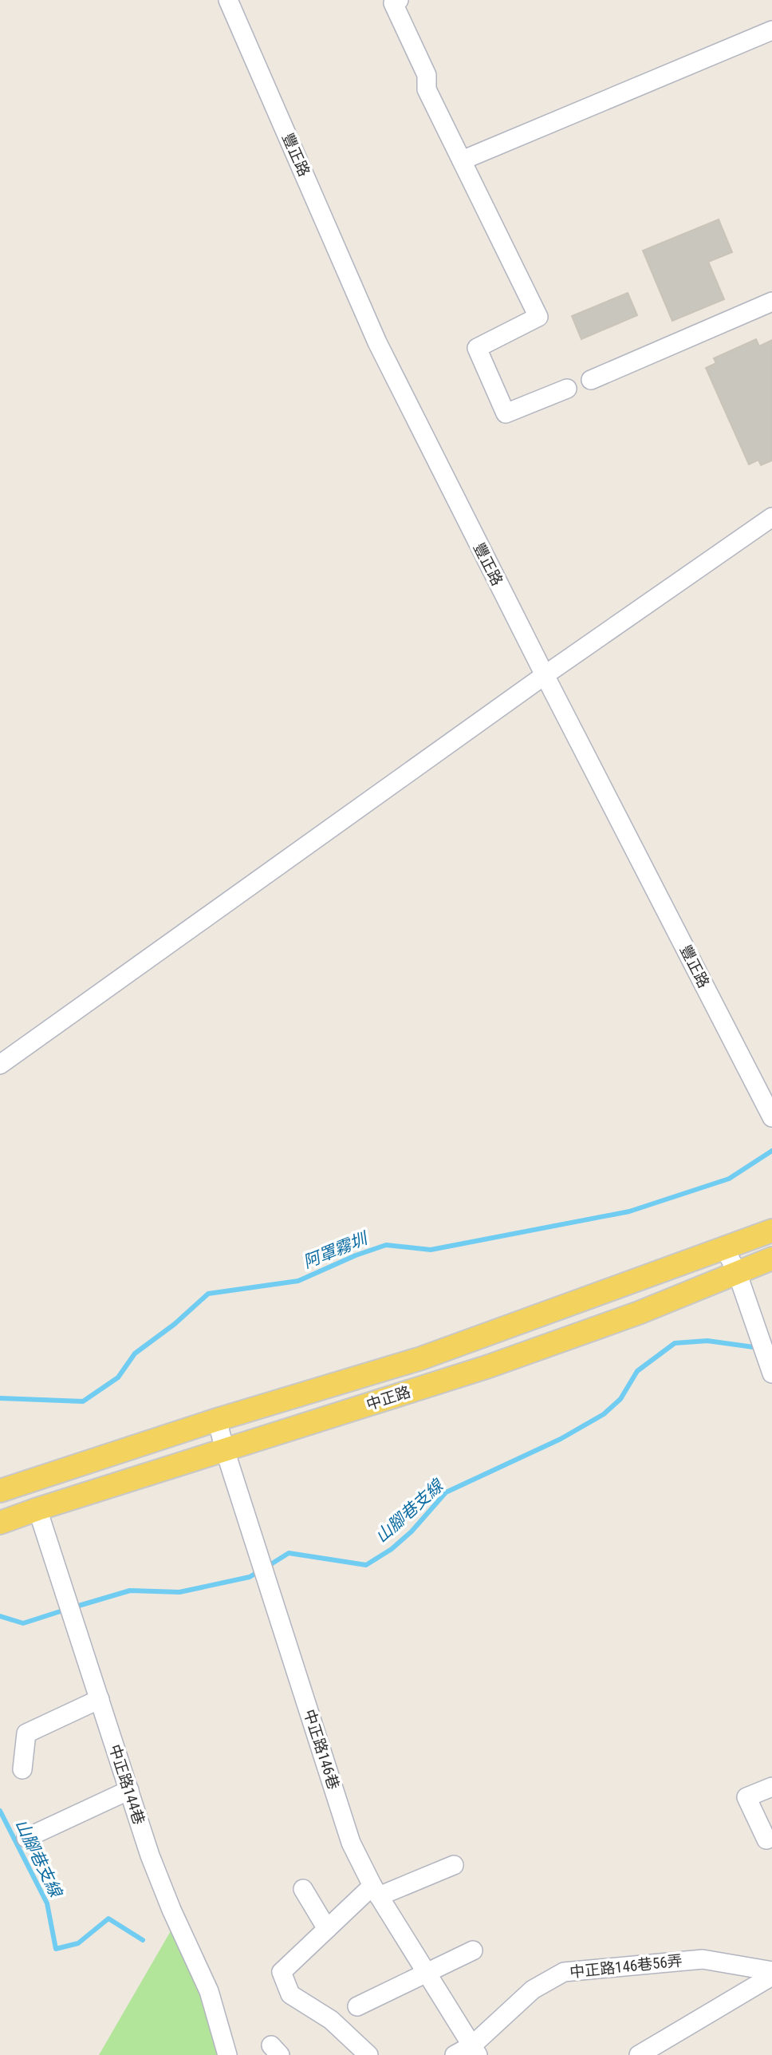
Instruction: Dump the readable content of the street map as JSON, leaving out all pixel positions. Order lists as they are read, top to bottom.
{
  "streets": {
    "main road": ["中正路"],
    "street": [
      "豐正路",
      "中正路146巷",
      "中正路144巷",
      "中正路146巷56弄"
    ]
  },
  "crossings": [
    ["中正路", "中正路146巷"],
    ["中正路", "中正路144巷"],
    ["中正路146巷", "中正路146巷56弄"]
  ],
  "water": ["阿罩霧圳", "山腳巷支線"]
}
